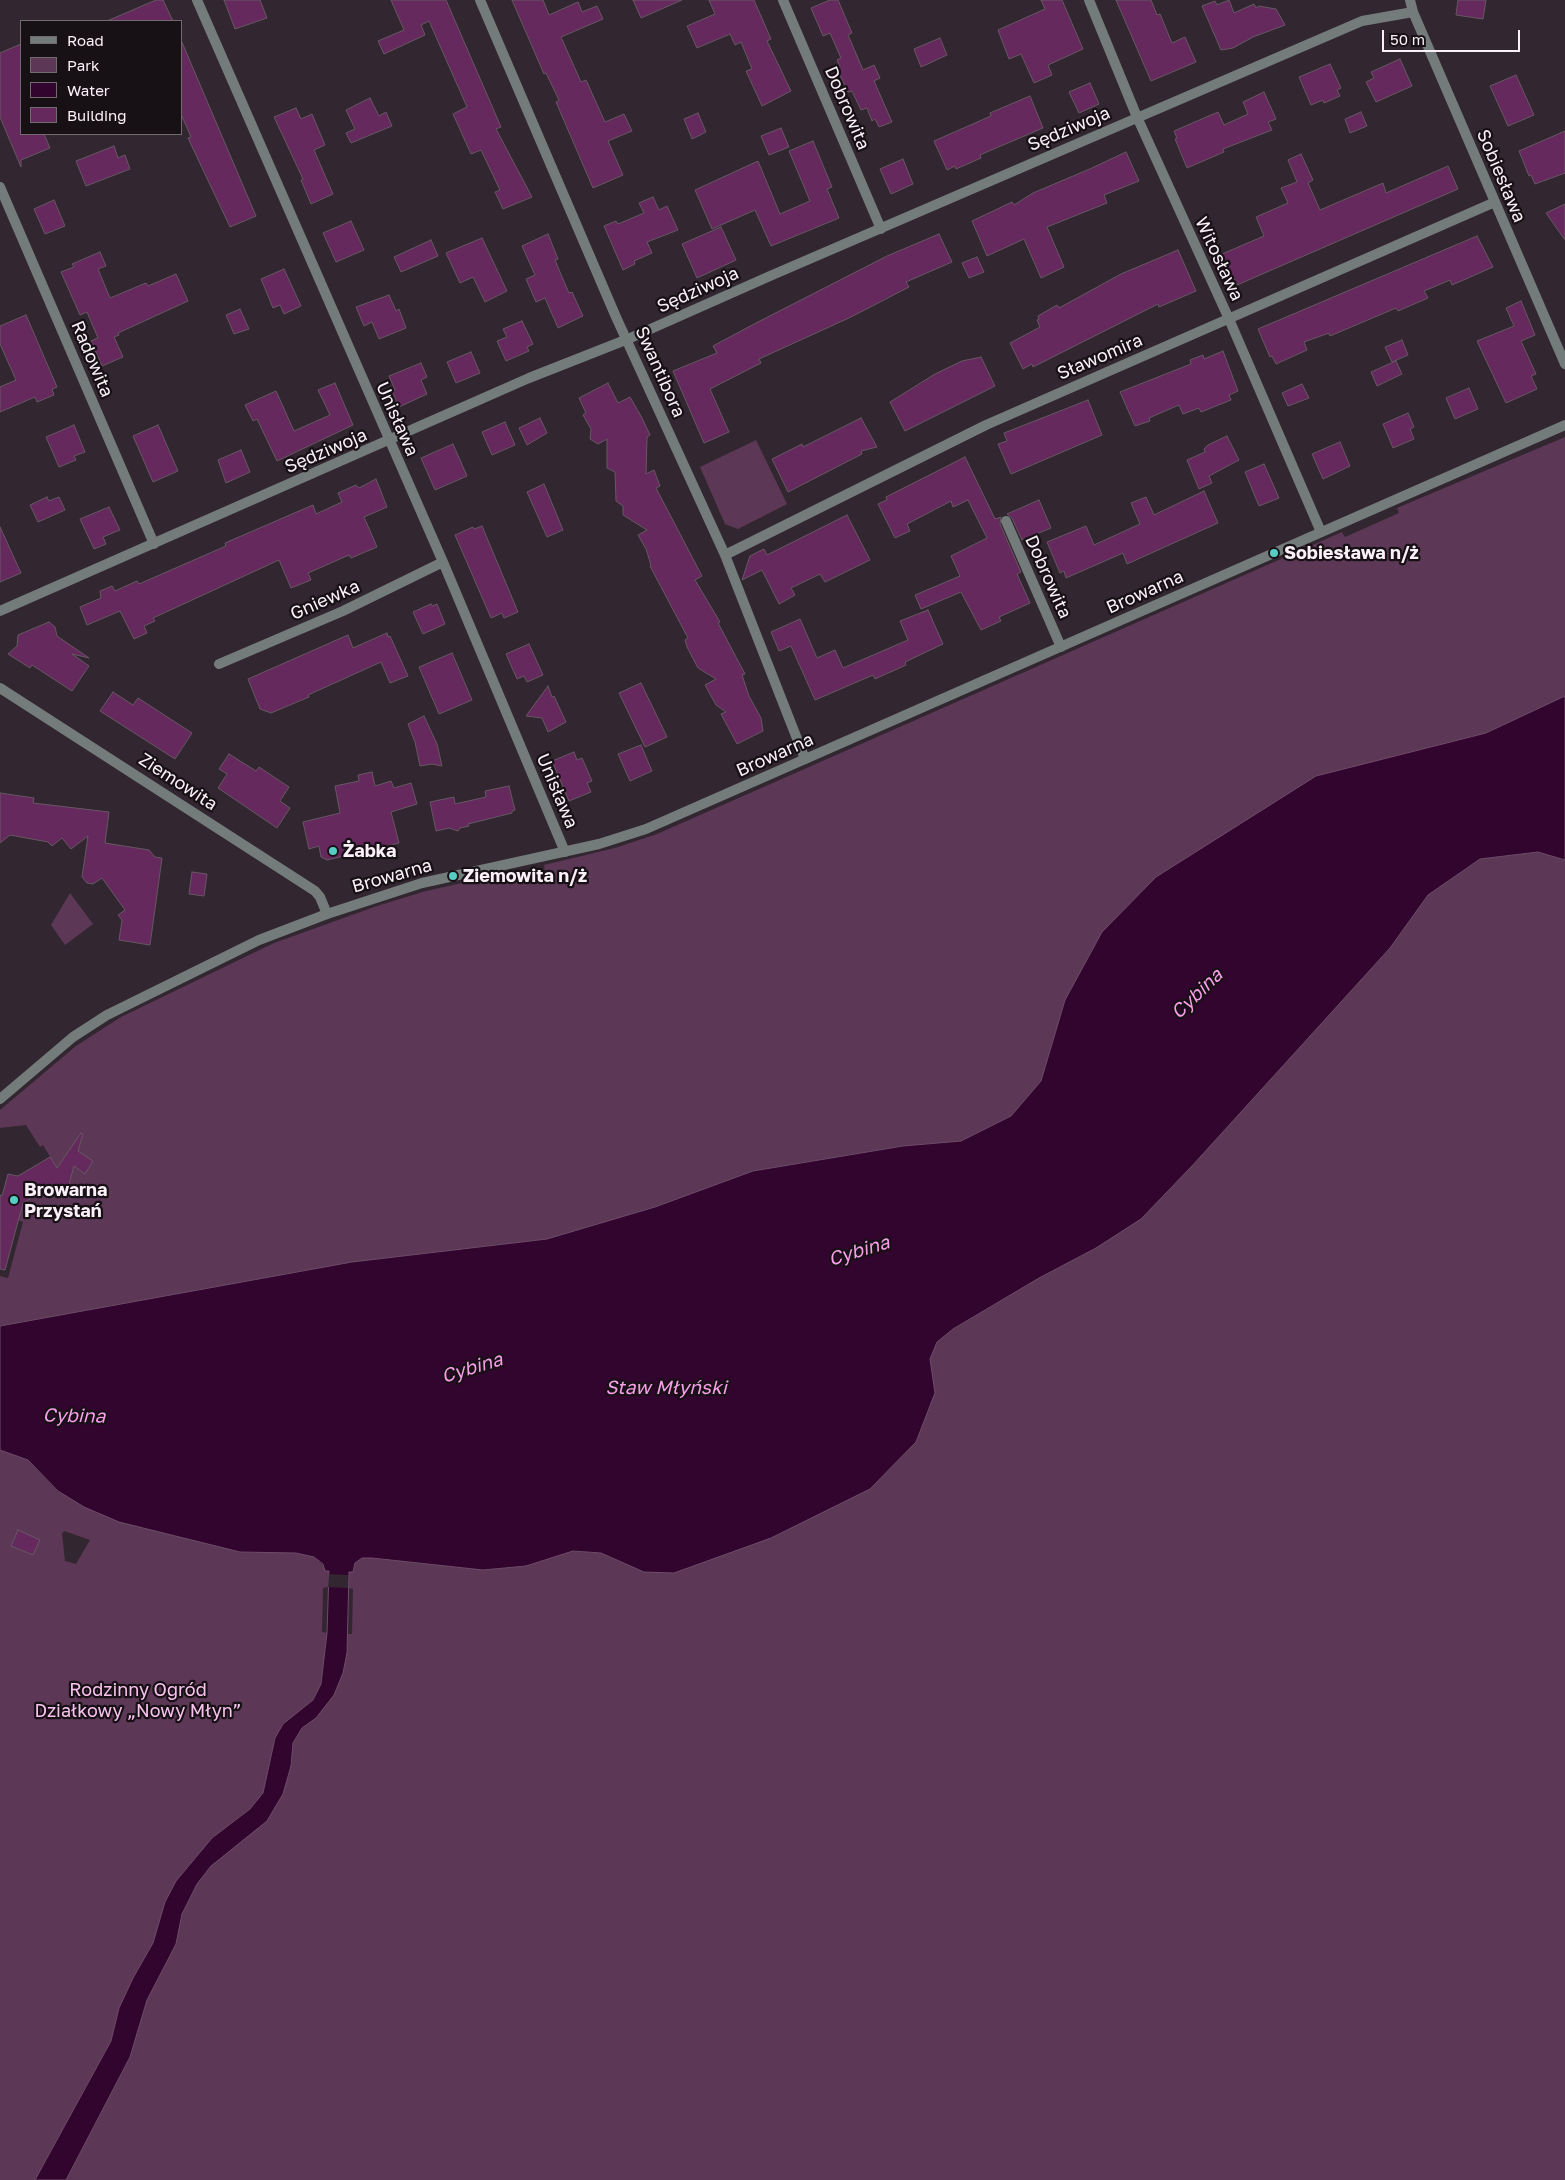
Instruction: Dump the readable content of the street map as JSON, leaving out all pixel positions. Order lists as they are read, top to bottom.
{
  "streets": {
    "street": [
      "Dobrowita",
      "Sędziwoja",
      "Sobiesława",
      "Witosława",
      "Sławomira",
      "Radowita",
      "Swantibora",
      "Unisława",
      "Browarna",
      "Gniewka",
      "Ziemowita"
    ]
  },
  "crossings": [
    ["Dobrowita", "Sędziwoja"],
    ["Dobrowita", "Browarna"],
    ["Sędziwoja", "Sobiesława"],
    ["Sędziwoja", "Witosława"],
    ["Sędziwoja", "Radowita"],
    ["Sędziwoja", "Swantibora"],
    ["Sędziwoja", "Unisława"],
    ["Sobiesława", "Sławomira"],
    ["Witosława", "Sławomira"],
    ["Witosława", "Browarna"],
    ["Sławomira", "Swantibora"],
    ["Swantibora", "Browarna"],
    ["Unisława", "Browarna"],
    ["Unisława", "Gniewka"],
    ["Browarna", "Ziemowita"]
  ],
  "water": ["Cybina", "Staw Młyński"],
  "parks": ["Rodzinny Ogród Działkowy „Nowy Młyn”"],
  "places": [
    "Sobiesława n/ż",
    "Żabka",
    "Ziemowita n/ż",
    "Browarna Przystań"
  ],
  "legend": [
    "Road",
    "Park",
    "Water",
    "Building"
  ],
  "scale_bar": "50 m"
}
